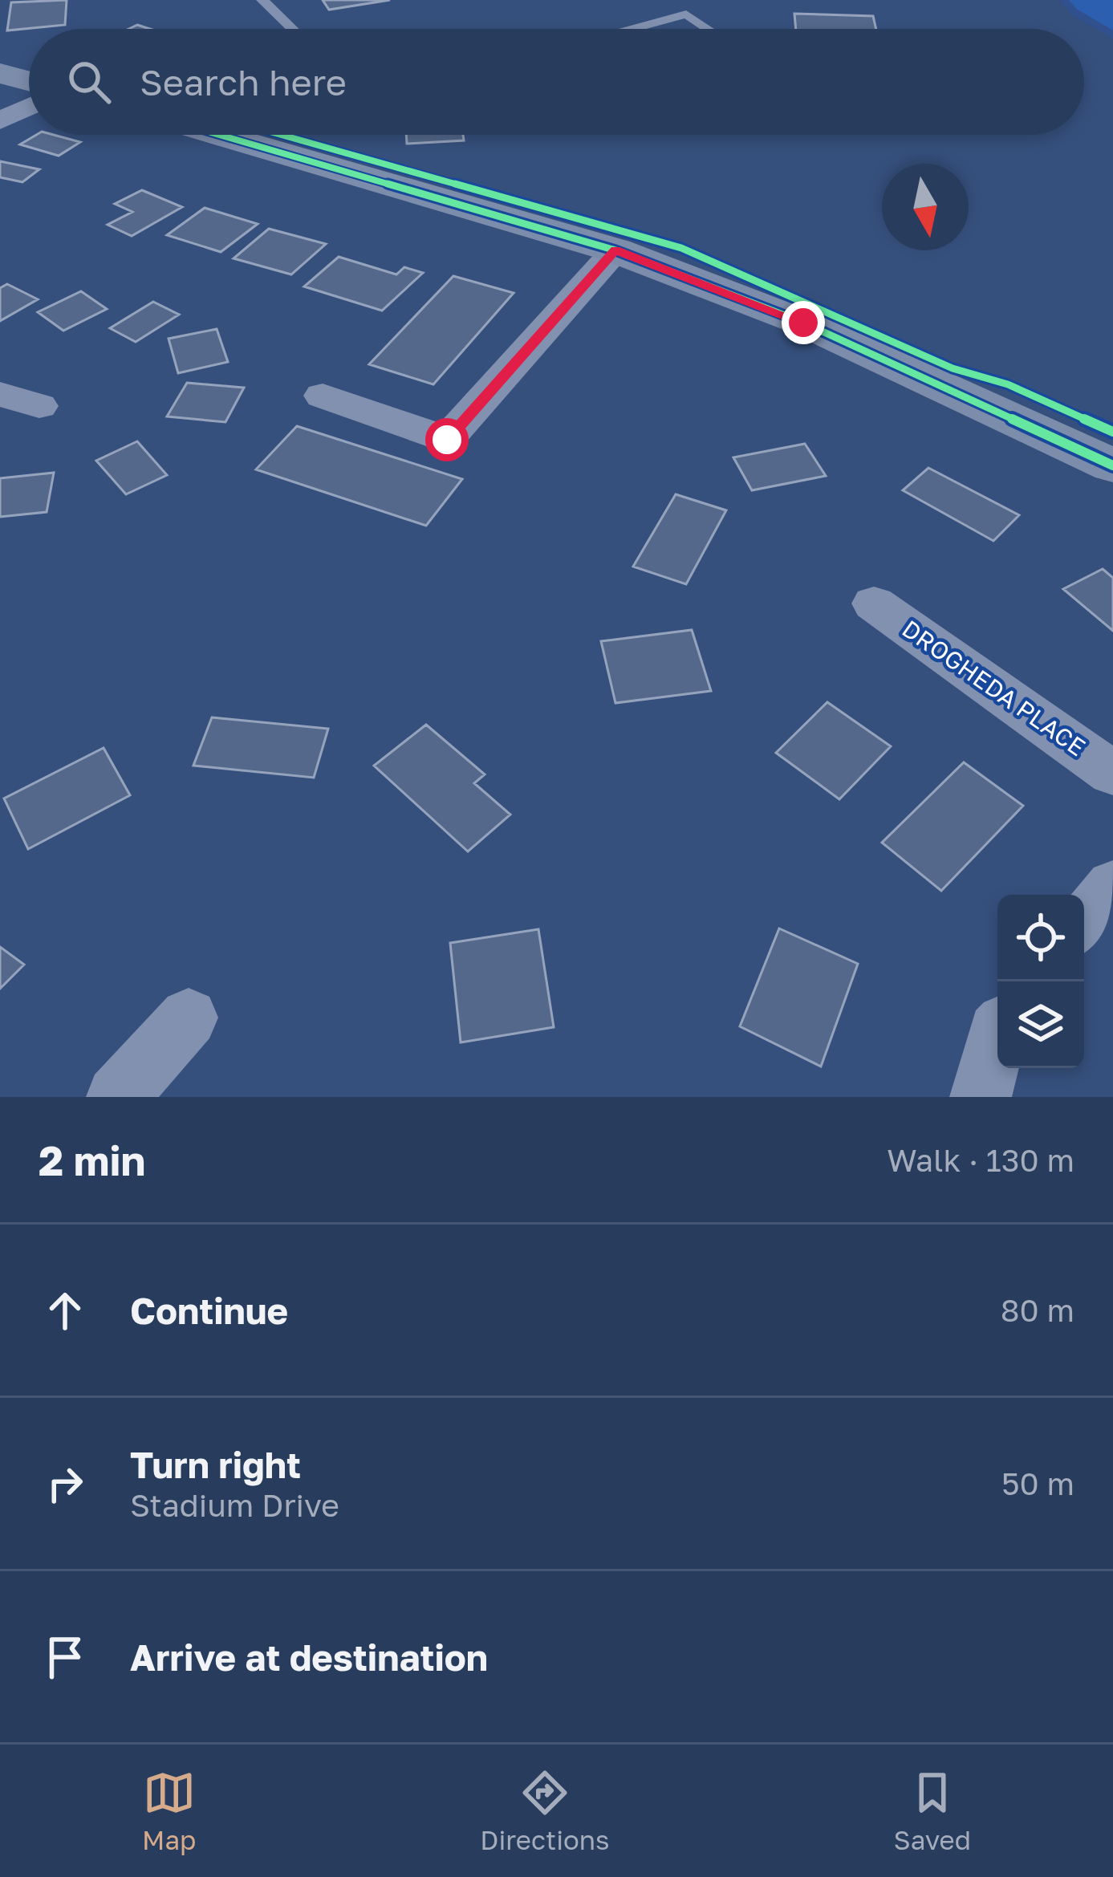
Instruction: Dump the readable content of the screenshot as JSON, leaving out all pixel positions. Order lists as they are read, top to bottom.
{
  "streets": {
    "street": ["DROGHEDA PLACE"]
  },
  "north": "bottom",
  "page": {
    "search": "Search here",
    "heading": ["2 min", "Walk · 130 m"],
    "list": [
      ["Continue", "80 m"],
      ["Turn right", "Stadium Drive", "50 m"],
      "Arrive at destination"
    ],
    "nav": ["Map", "Directions", "Saved"]
  }
}
